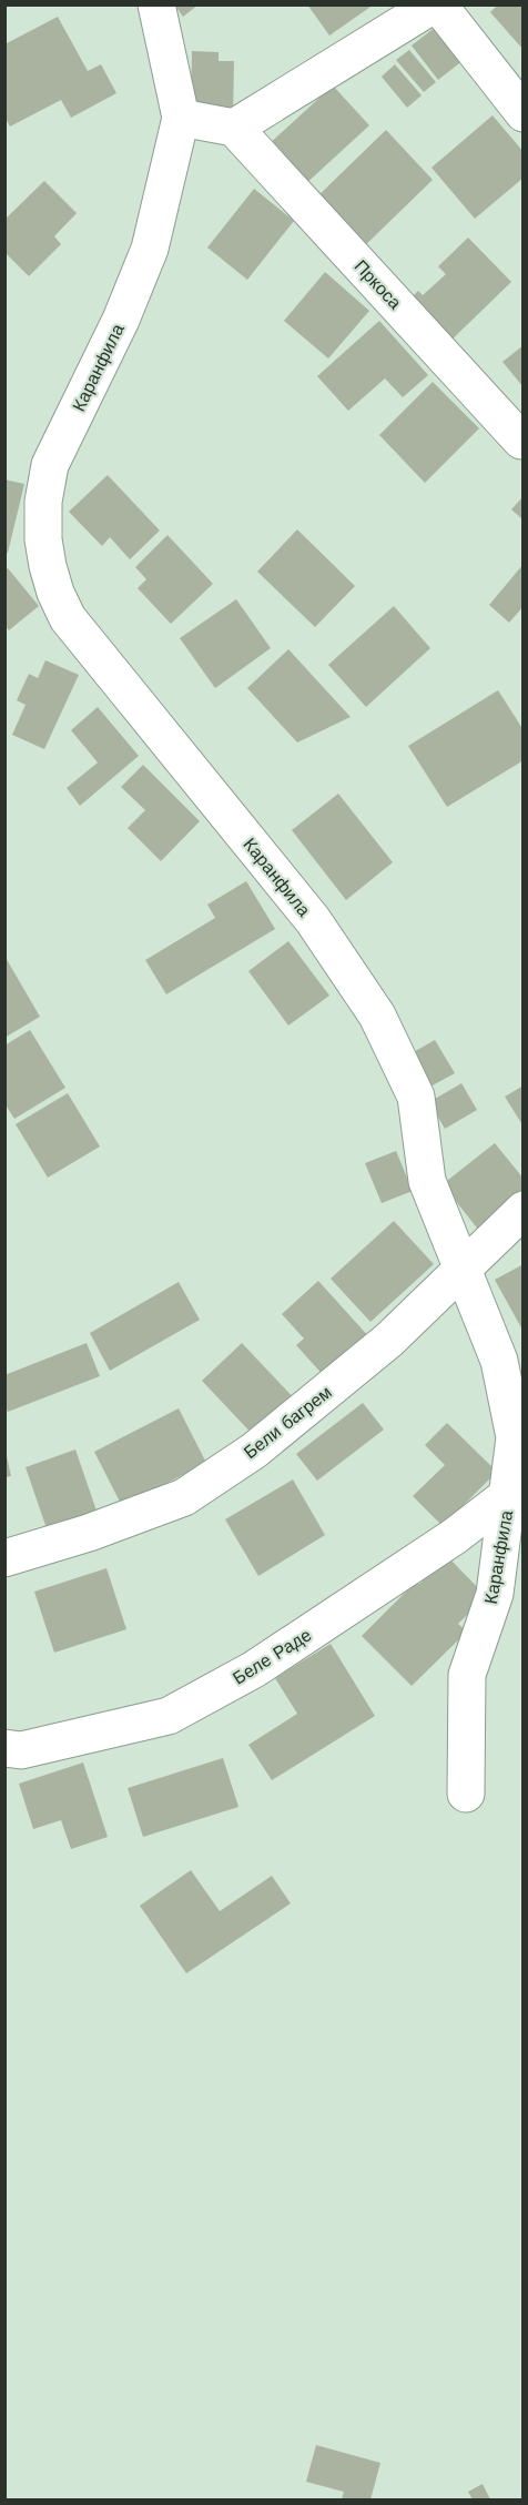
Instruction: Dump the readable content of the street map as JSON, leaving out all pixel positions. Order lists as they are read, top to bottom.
{
  "streets": {
    "street": [
      "Пркоса",
      "Каранфила",
      "Бели багрем",
      "Беле Раде"
    ]
  },
  "crossings": [
    ["Каранфила", "Бели багрем"],
    ["Каранфила", "Беле Раде"]
  ]
}
